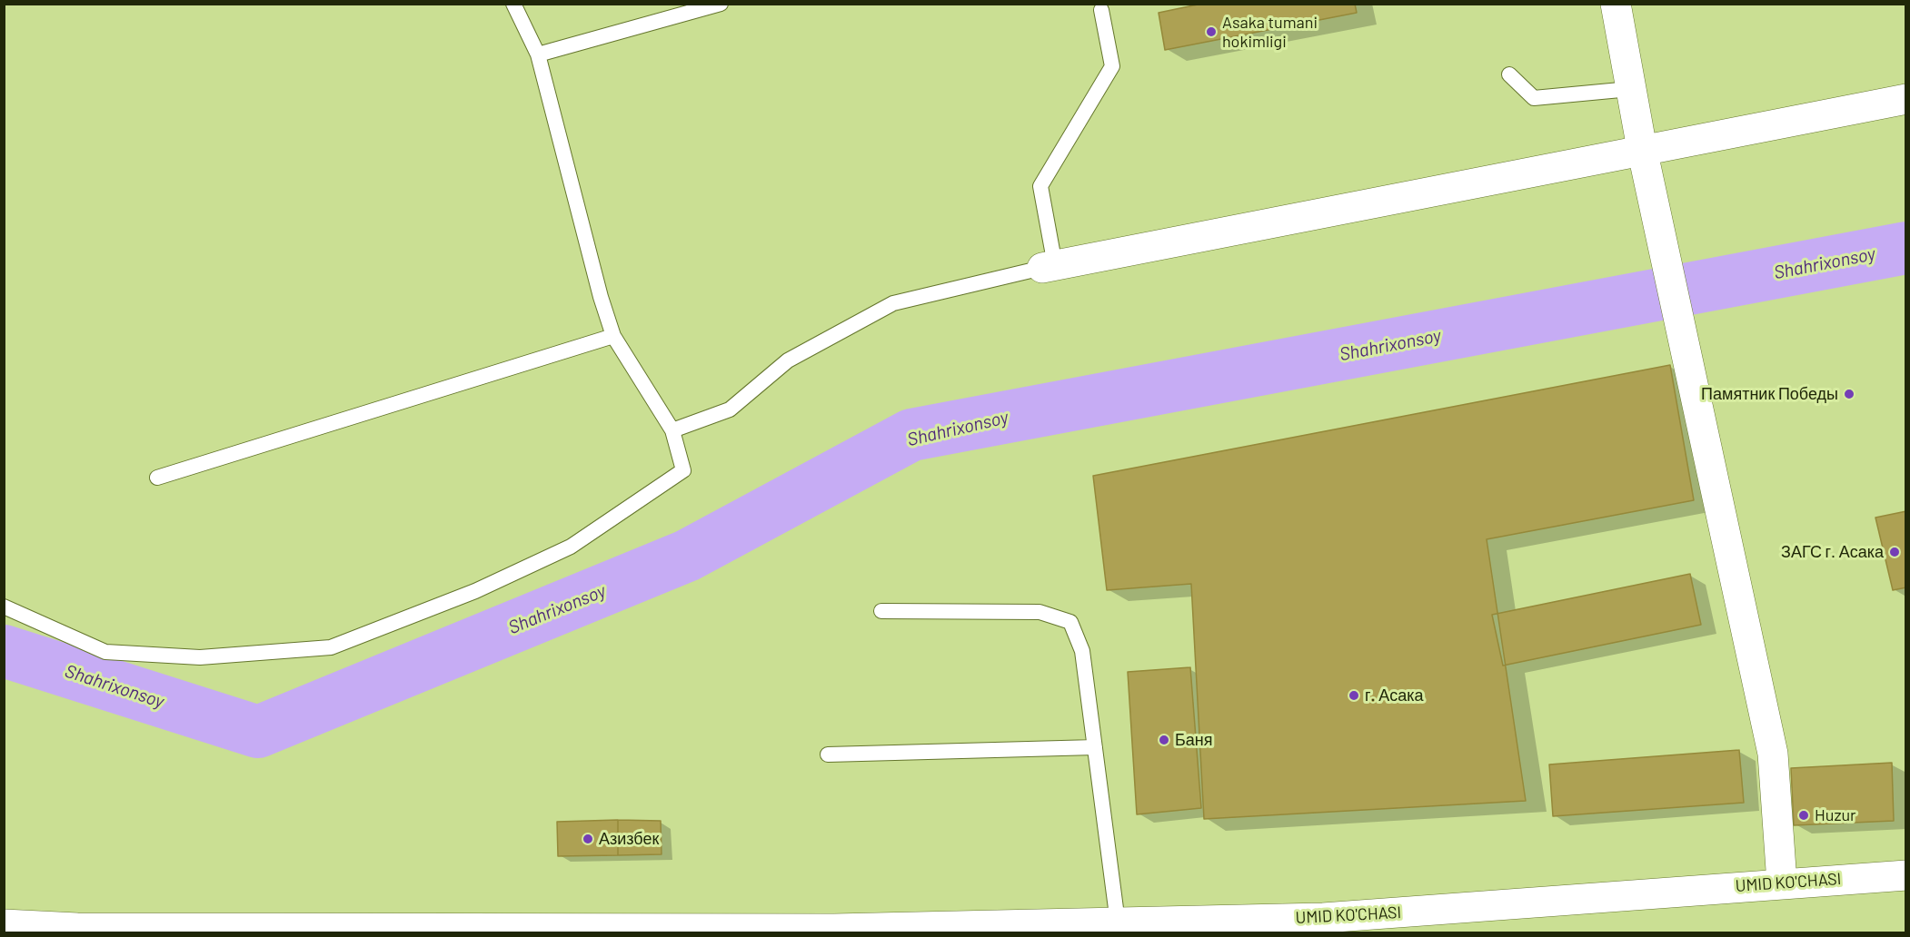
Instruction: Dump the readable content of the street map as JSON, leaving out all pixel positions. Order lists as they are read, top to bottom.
{
  "streets": {
    "main road": ["UMID KO'CHASI"]
  },
  "water": ["Shahrixonsoy"],
  "places": [
    "Asaka tumani hokimligi",
    "Памятник Победы",
    "ЗАГС г. Асака",
    "г. Асака",
    "Баня",
    "Huzur",
    "Азизбек"
  ]
}
